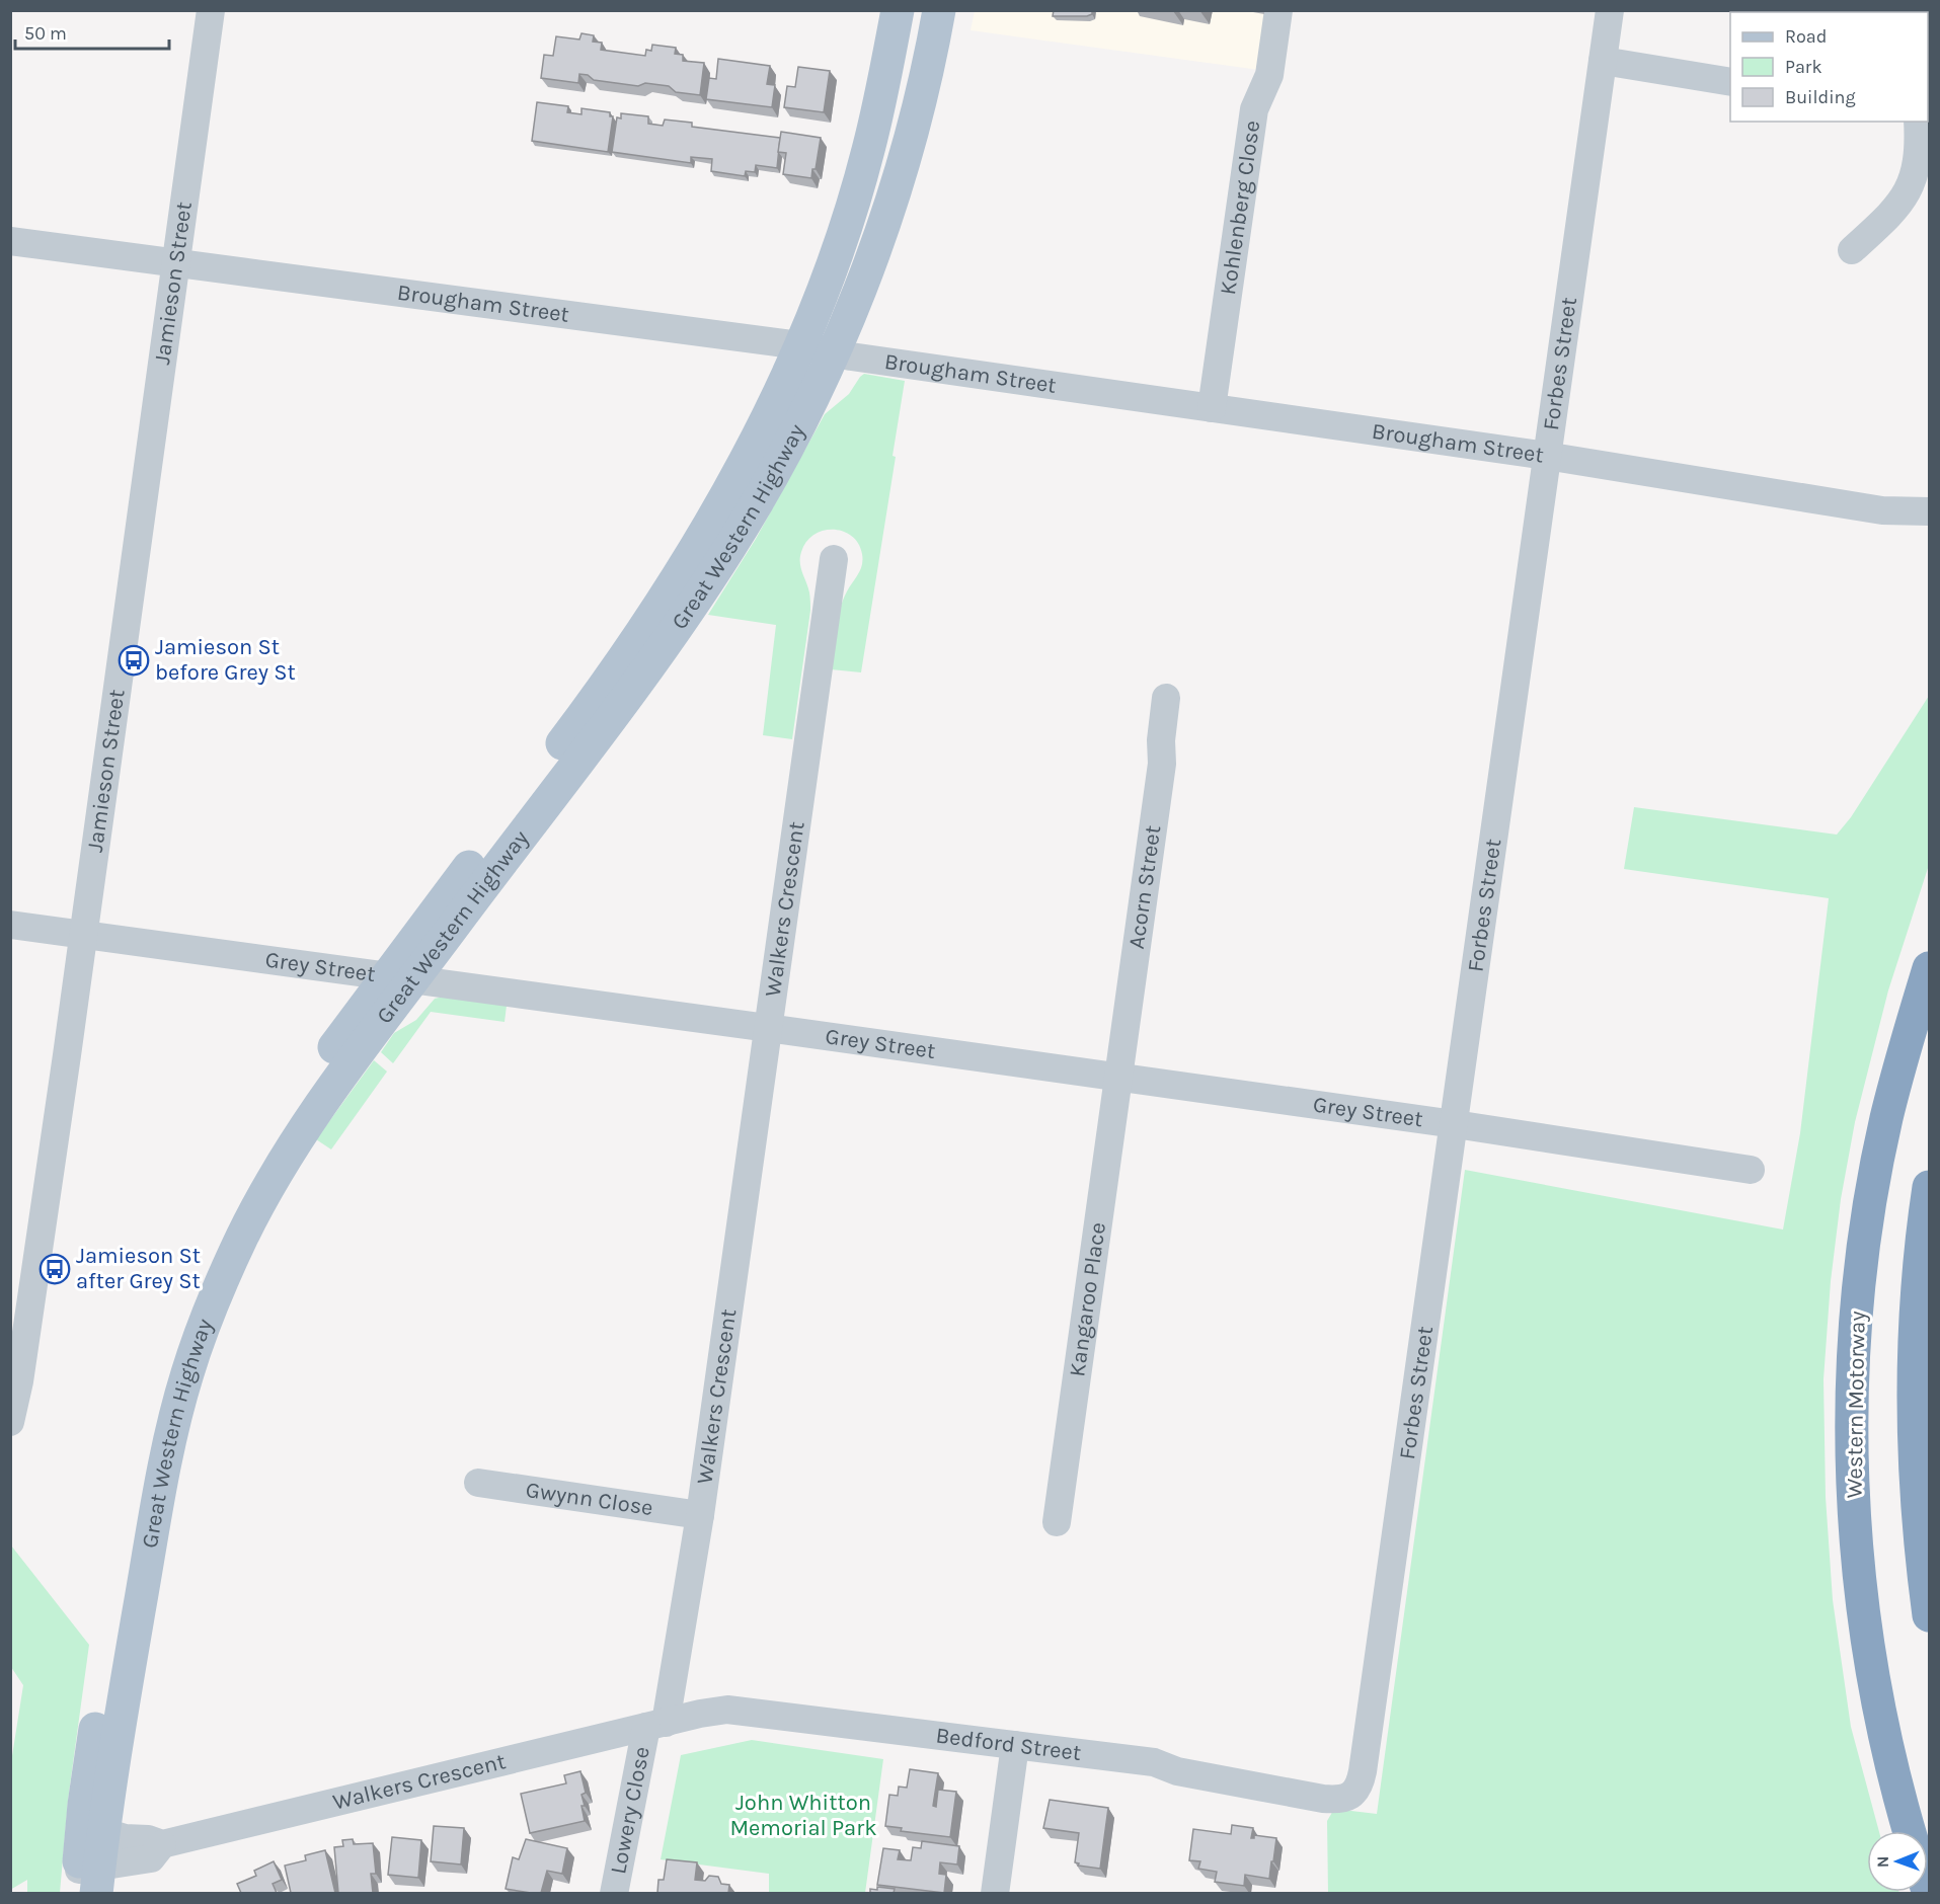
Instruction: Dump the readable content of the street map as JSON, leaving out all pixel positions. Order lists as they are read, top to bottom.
{
  "streets": {
    "highway": ["Western Motorway"],
    "main road": ["Great Western Highway"],
    "street": [
      "Kohlenberg Close",
      "Jamieson Street",
      "Brougham Street",
      "Forbes Street",
      "Acorn Street",
      "Walkers Crescent",
      "Grey Street",
      "Kangaroo Place",
      "Gwynn Close",
      "Bedford Street",
      "Lowery Close"
    ]
  },
  "crossings": [
    ["Kohlenberg Close", "Brougham Street"],
    ["Jamieson Street", "Brougham Street"],
    ["Jamieson Street", "Grey Street"],
    ["Brougham Street", "Forbes Street"],
    ["Brougham Street", "Great Western Highway"],
    ["Forbes Street", "Grey Street"],
    ["Forbes Street", "Bedford Street"],
    ["Great Western Highway", "Walkers Crescent"],
    ["Great Western Highway", "Grey Street"],
    ["Acorn Street", "Grey Street"],
    ["Acorn Street", "Kangaroo Place"],
    ["Walkers Crescent", "Grey Street"],
    ["Walkers Crescent", "Gwynn Close"],
    ["Walkers Crescent", "Bedford Street"],
    ["Walkers Crescent", "Lowery Close"],
    ["Grey Street", "Kangaroo Place"],
    ["Bedford Street", "Lowery Close"]
  ],
  "parks": ["John Whitton Memorial Park"],
  "places": {
    "bus stop": ["Jamieson St before Grey St", "Jamieson St after Grey St"]
  },
  "legend": ["Road", "Park", "Building"],
  "scale_bar": "50 m",
  "north": "left"
}
